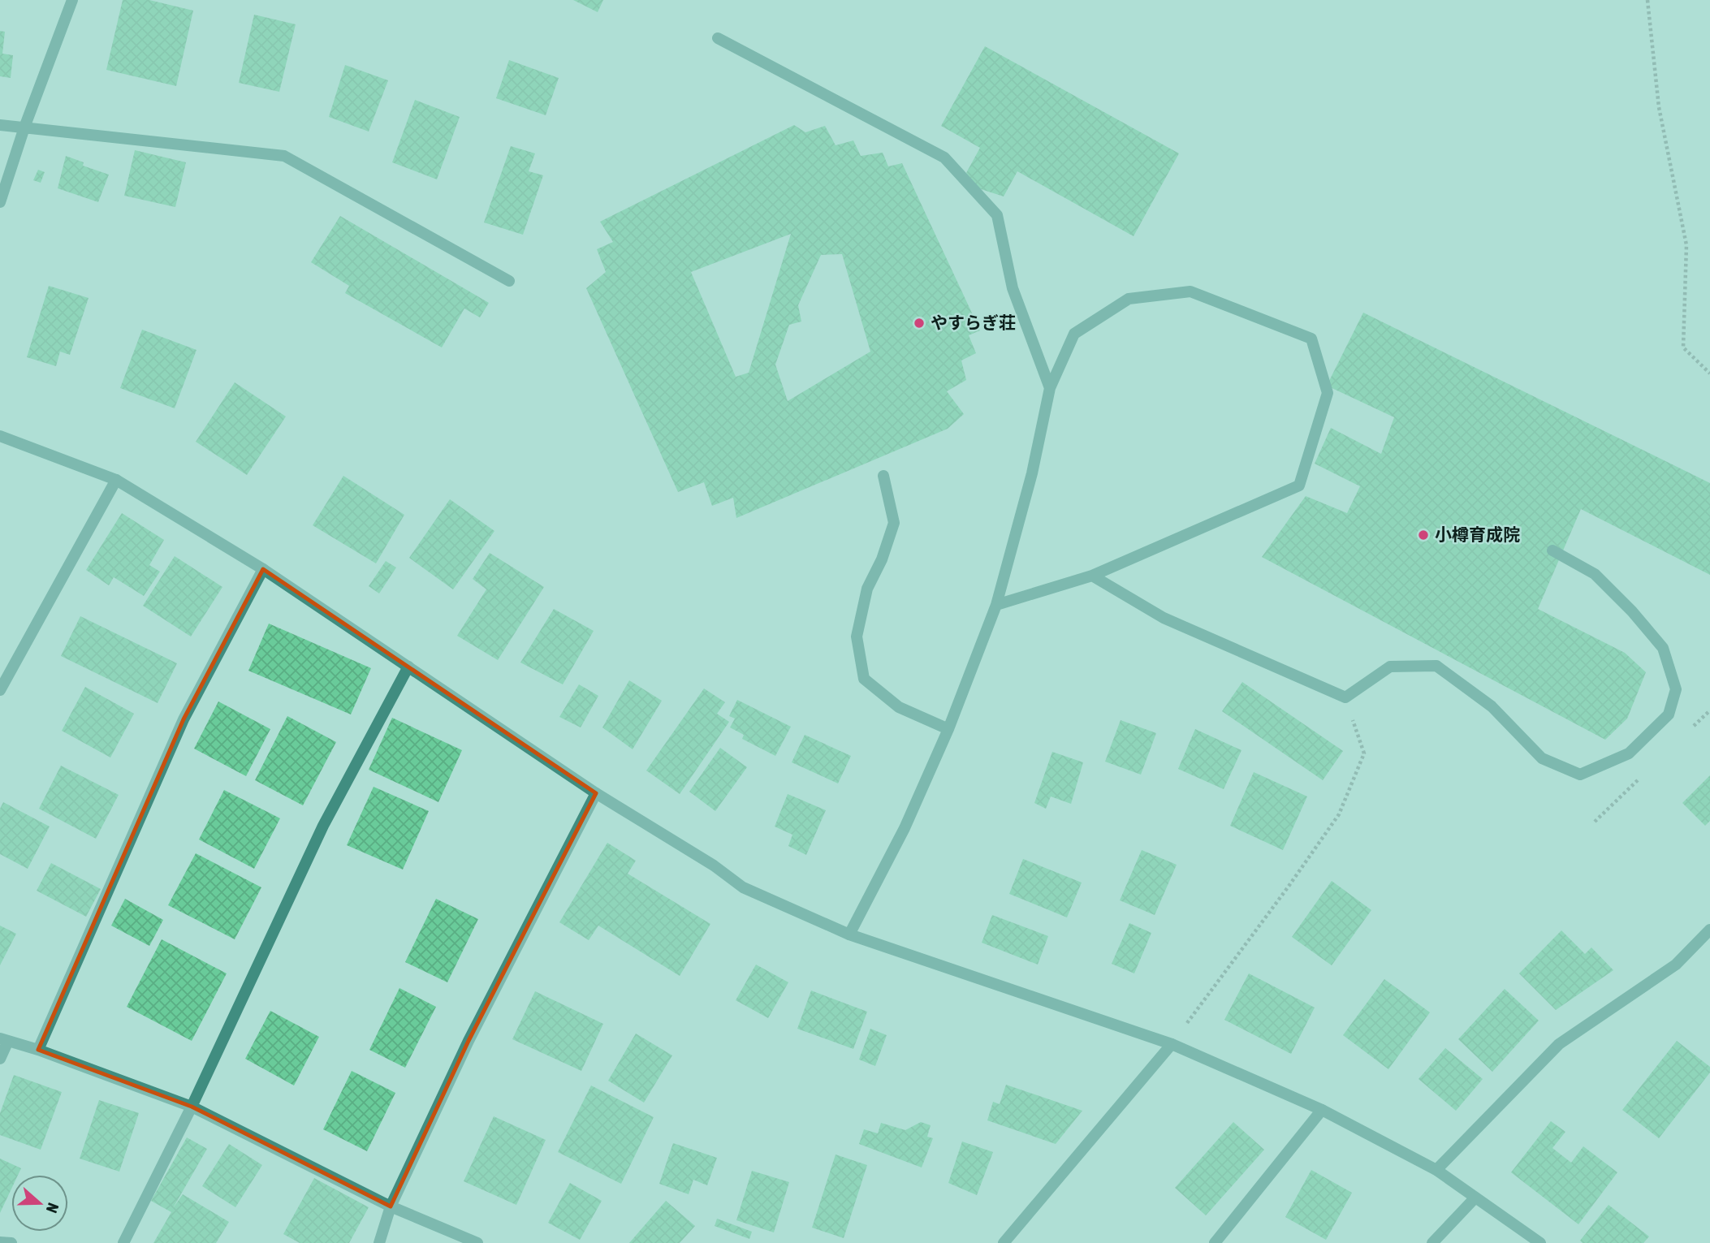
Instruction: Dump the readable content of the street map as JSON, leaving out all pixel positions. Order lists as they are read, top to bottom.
{
  "places": ["やすらぎ荘", "小樽育成院"],
  "north": "right"
}
